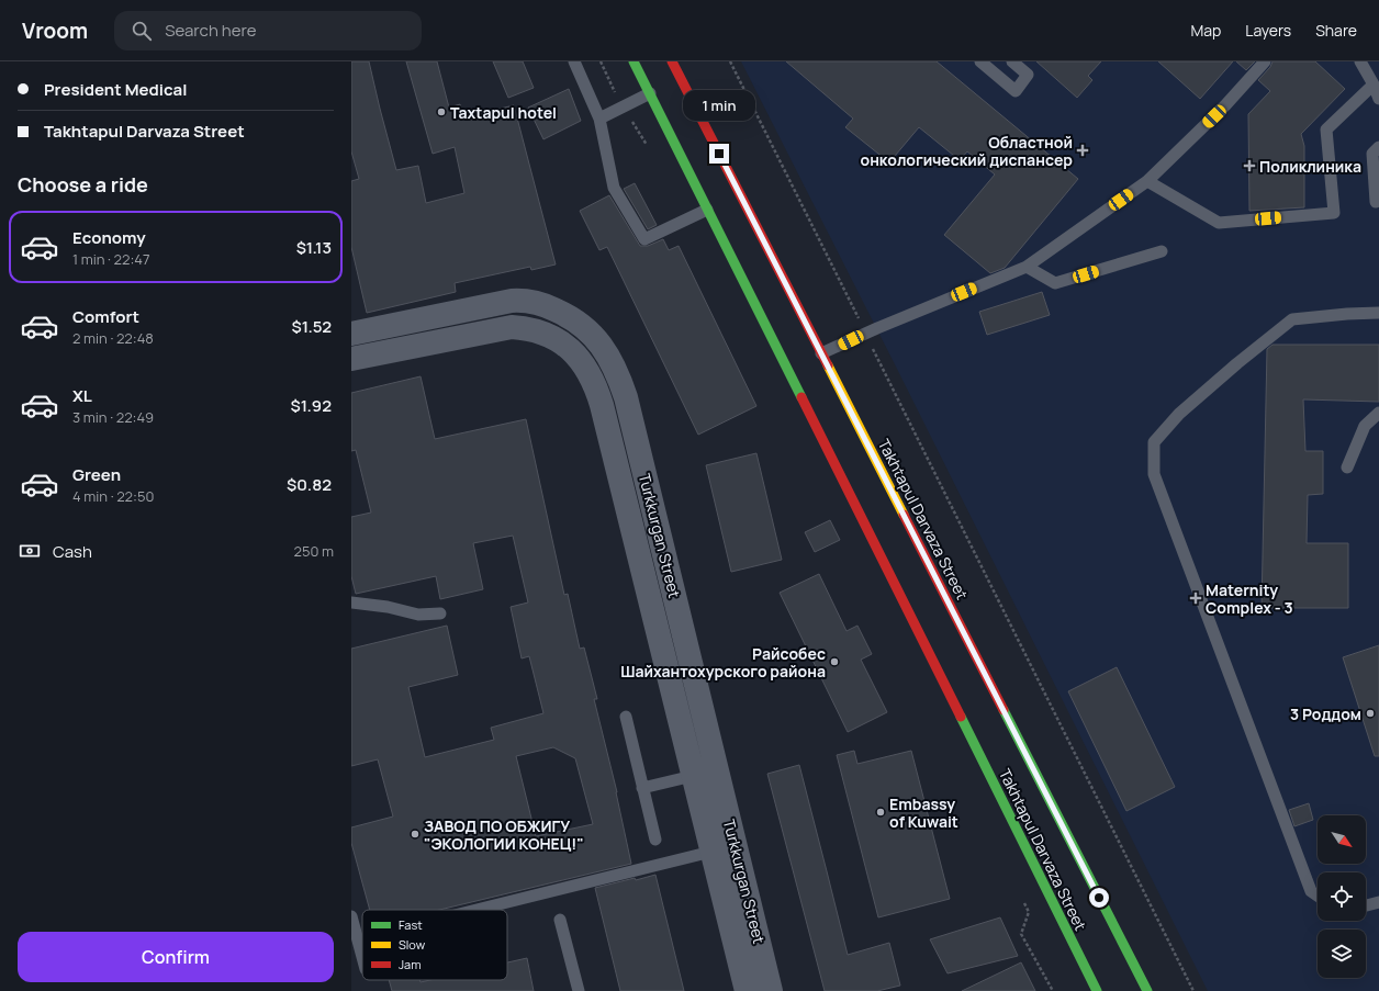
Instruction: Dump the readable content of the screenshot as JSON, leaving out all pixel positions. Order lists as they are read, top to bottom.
{
  "streets": {
    "main road": ["Takhtapul Darvaza Street"],
    "street": ["Turkkurgan Street"]
  },
  "places": {
    "other": [
      "Taxtapul hotel",
      "Райсобес Шайхантохурского района",
      "3 Роддом",
      "Embassy of Kuwait",
      "ЗАВОД ПО ОБЖИГУ \"ЭКОЛОГИИ КОНЕЦ!\""
    ],
    "health": ["Областной онкологический диспансер", "Поликлиника", "Maternity Complex - 3"]
  },
  "legend": ["Fast", "Slow", "Jam"],
  "north": "bottom right",
  "page": {
    "header": "Vroom",
    "search": "Search here",
    "nav": ["Map", "Layers", "Share"],
    "banner": ["President Medical", "Takhtapul Darvaza Street"],
    "bubble": "1 min",
    "heading": "Choose a ride",
    "list": [
      {
        "name": "Economy",
        "note": "1 min · 22:47",
        "value": "$1.13"
      },
      {
        "name": "Comfort",
        "note": "2 min · 22:48",
        "value": "$1.52"
      },
      {
        "name": "XL",
        "note": "3 min · 22:49",
        "value": "$1.92"
      },
      {
        "name": "Green",
        "note": "4 min · 22:50",
        "value": "$0.82"
      }
    ],
    "pay": ["Cash", "250 m"],
    "buttons": "Confirm"
  }
}
